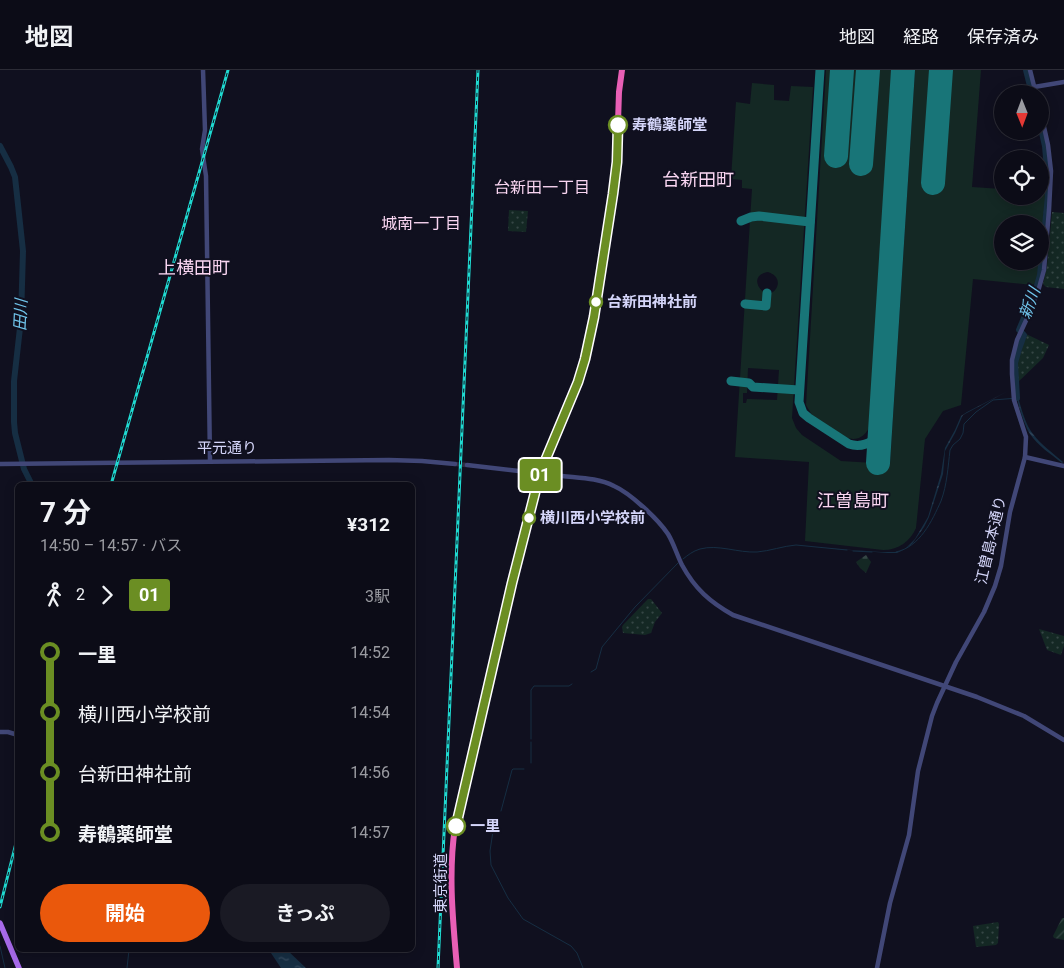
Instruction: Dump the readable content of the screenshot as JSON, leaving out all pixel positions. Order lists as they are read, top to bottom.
{
  "streets": {
    "highway": ["東京街道"],
    "street": ["平元通り", "江曽島本通り"]
  },
  "districts": [
    "台新田町",
    "台新田一丁目",
    "城南一丁目",
    "上横田町",
    "江曽島町"
  ],
  "water": ["新川", "田川"],
  "places": [
    "寿鶴薬師堂",
    "台新田神社前",
    "横川西小学校前",
    "一里"
  ],
  "lines": ["bus line 01"],
  "north": "bottom",
  "page": {
    "header": "地図",
    "nav": ["地図", "経路", "保存済み"],
    "on_map": "01",
    "heading": ["7 分", "14:50 – 14:57 · バス", "¥312"],
    "legs": ["2", "01", "3駅"],
    "list": [
      {
        "name": "一里",
        "value": "14:52"
      },
      {
        "name": "横川西小学校前",
        "value": "14:54"
      },
      {
        "name": "台新田神社前",
        "value": "14:56"
      },
      {
        "name": "寿鶴薬師堂",
        "value": "14:57"
      }
    ],
    "buttons": ["開始", "きっぷ"]
  }
}
